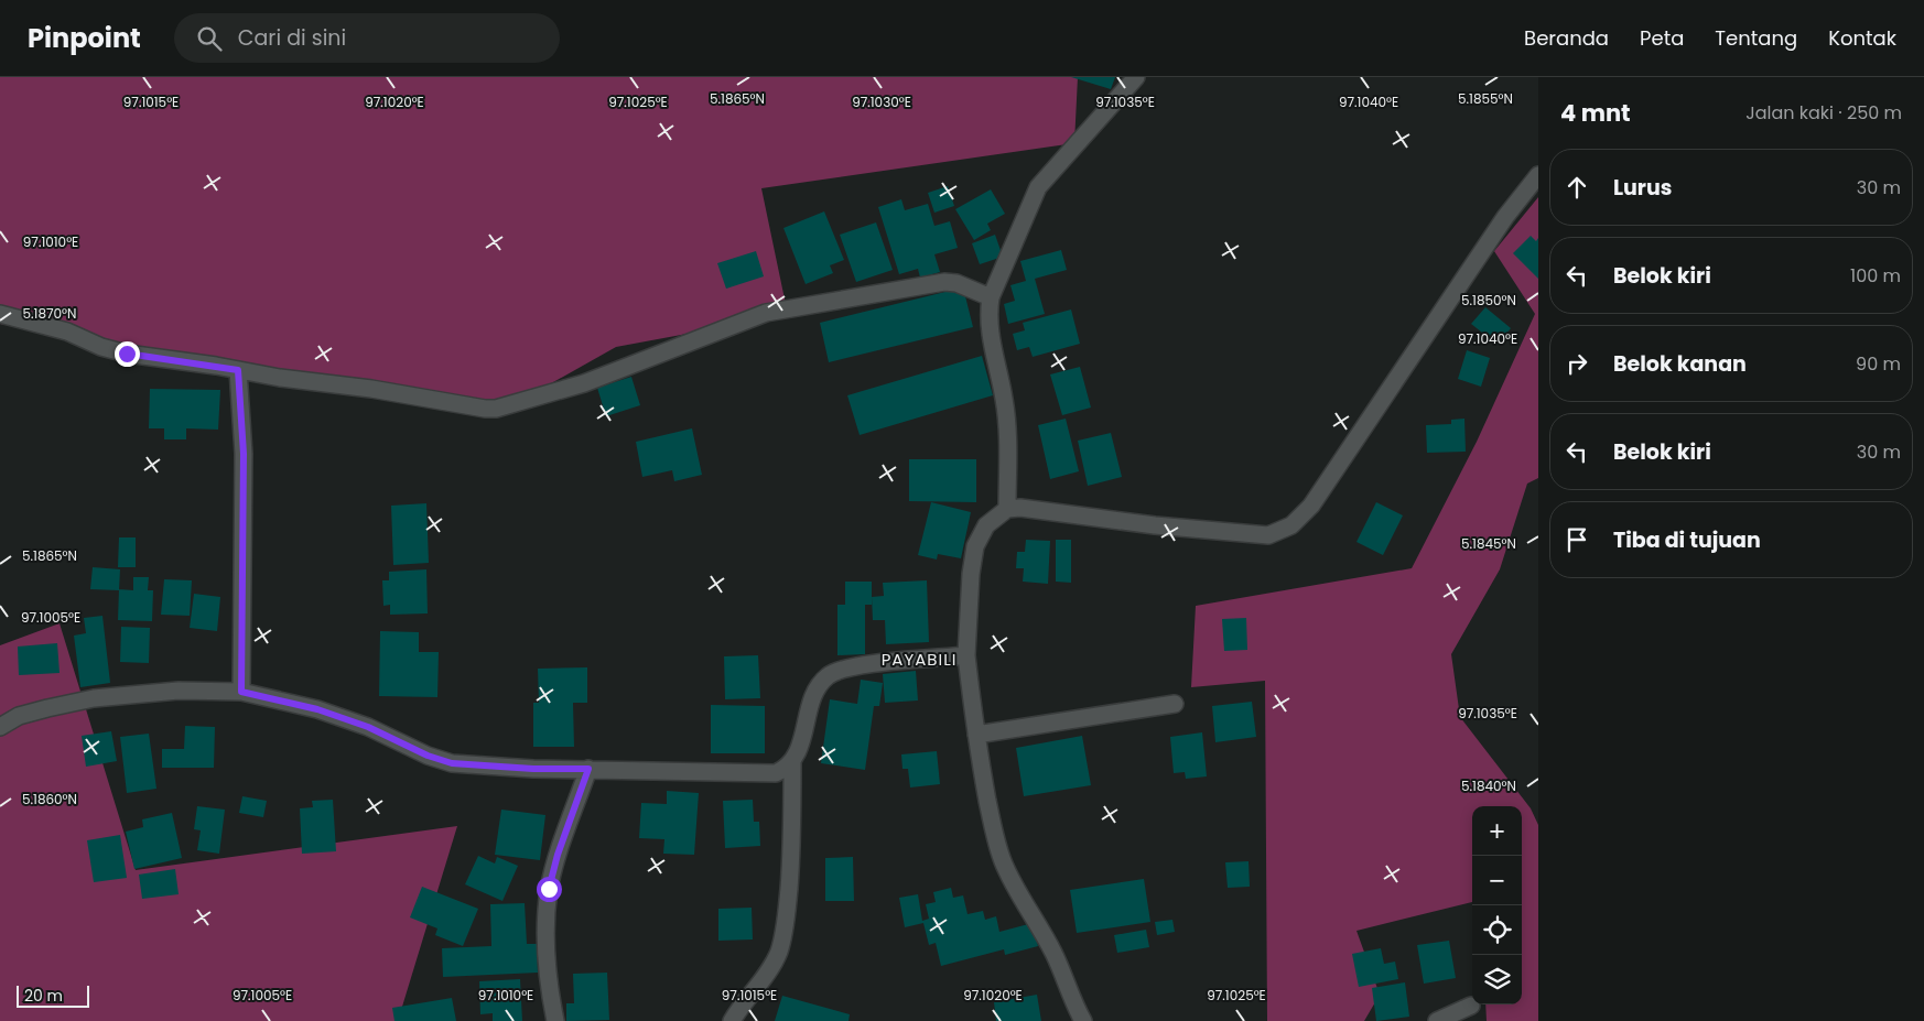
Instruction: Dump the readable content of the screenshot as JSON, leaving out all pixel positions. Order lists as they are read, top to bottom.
{
  "districts": ["PAYABILI"],
  "scale_bar": "20 m",
  "page": {
    "header": "Pinpoint",
    "search": "Cari di sini",
    "nav": [
      "Beranda",
      "Peta",
      "Tentang",
      "Kontak"
    ],
    "heading": ["4 mnt", "Jalan kaki · 250 m"],
    "list": [
      ["Lurus", "30 m"],
      ["Belok kiri", "100 m"],
      ["Belok kanan", "90 m"],
      ["Belok kiri", "30 m"],
      "Tiba di tujuan"
    ],
    "map_buttons": ["+", "−"],
    "scale": "20 m"
  },
  "coordinates": [
    "5.1865°N",
    "5.1855°N",
    "97.1025°E",
    "97.1015°E",
    "97.1020°E",
    "97.1030°E",
    "97.1035°E",
    "97.1040°E",
    "97.1010°E",
    "5.1850°N",
    "5.1870°N",
    "5.1845°N",
    "97.1005°E",
    "5.1840°N",
    "5.1860°N"
  ]
}
